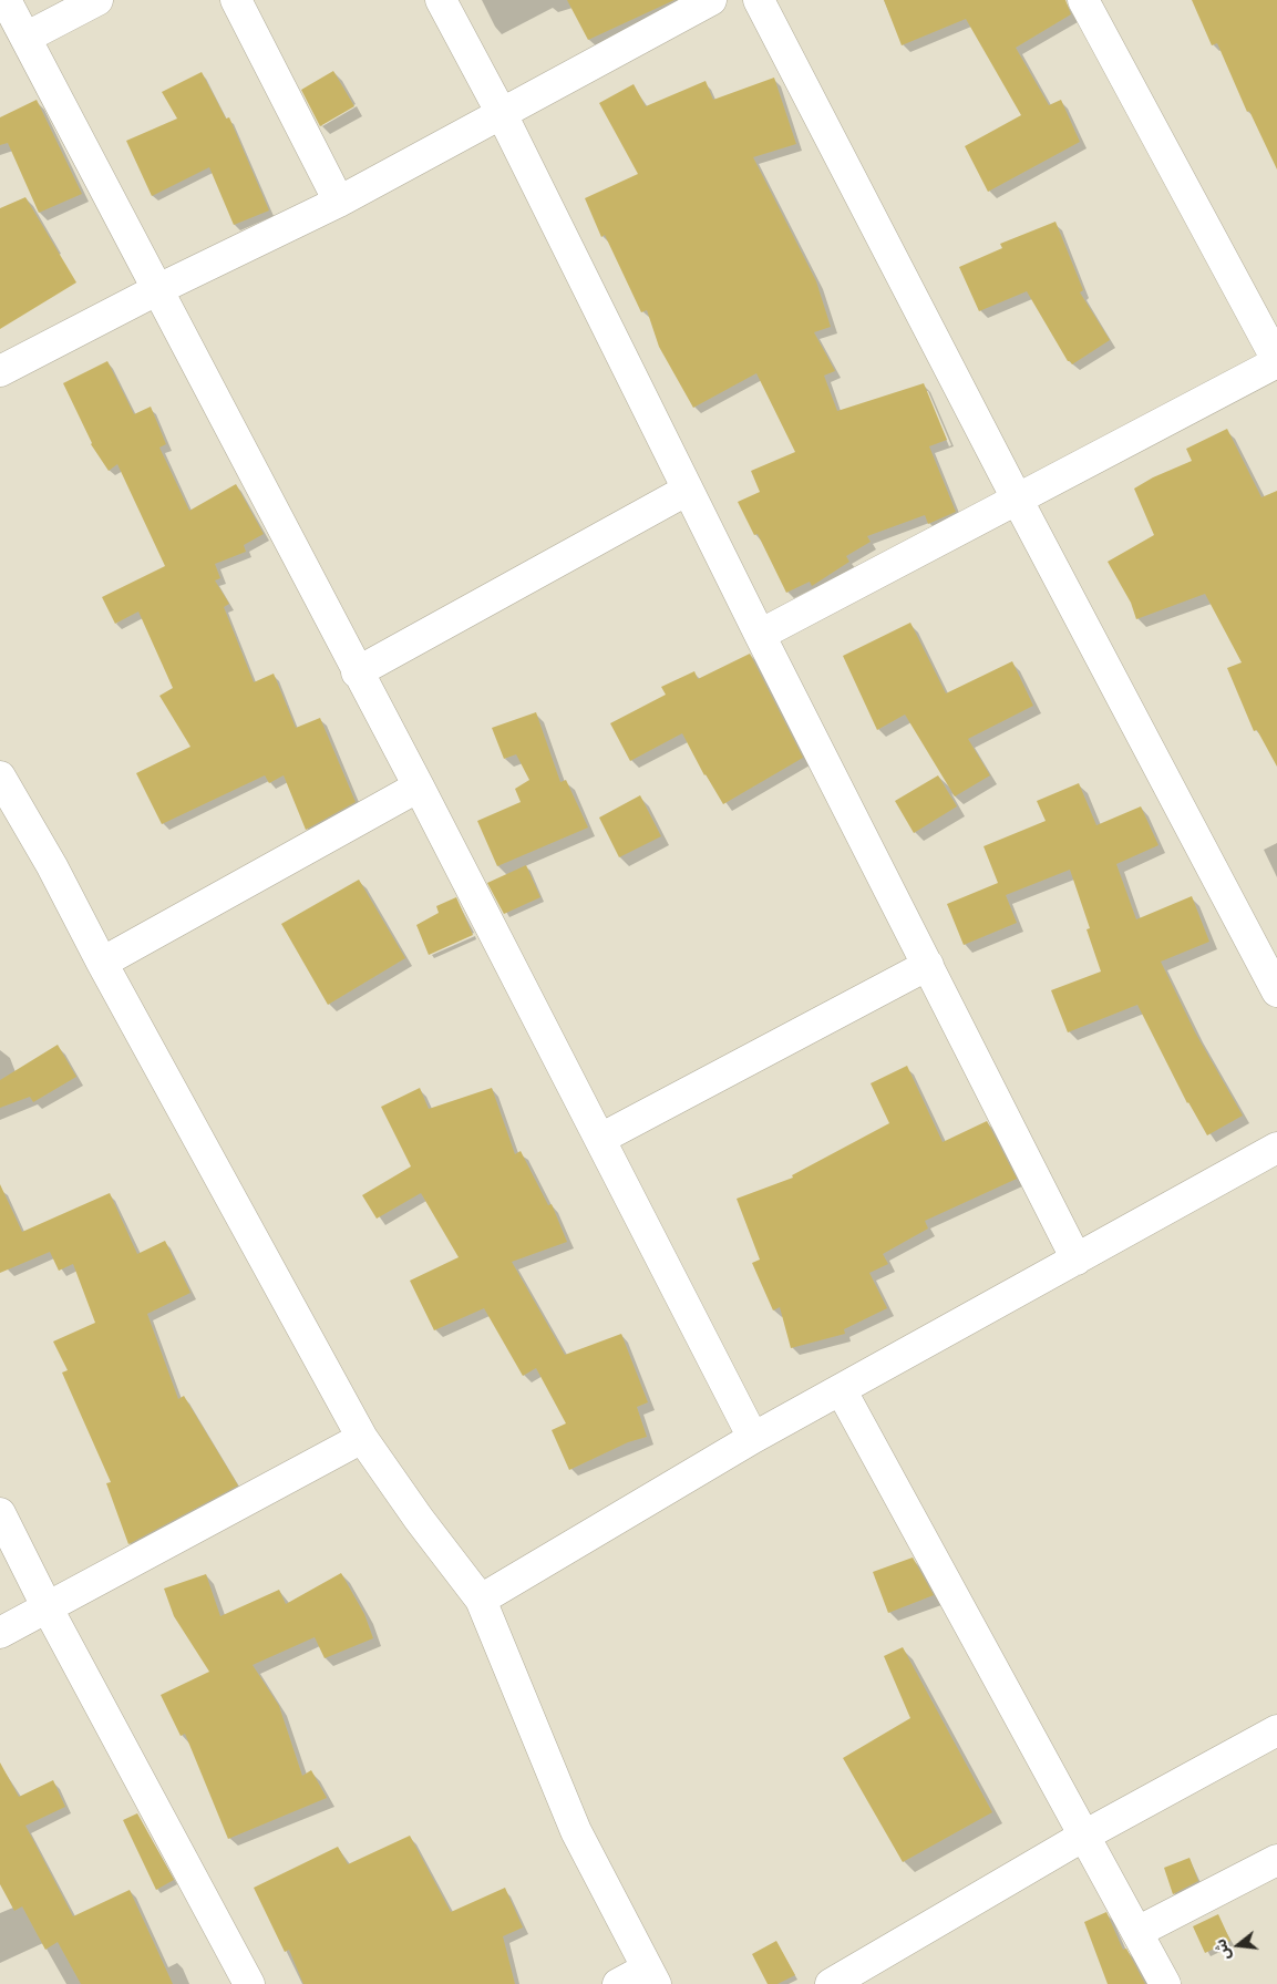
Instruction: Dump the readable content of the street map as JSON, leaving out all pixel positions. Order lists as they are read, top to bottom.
{
  "north": "left"
}
